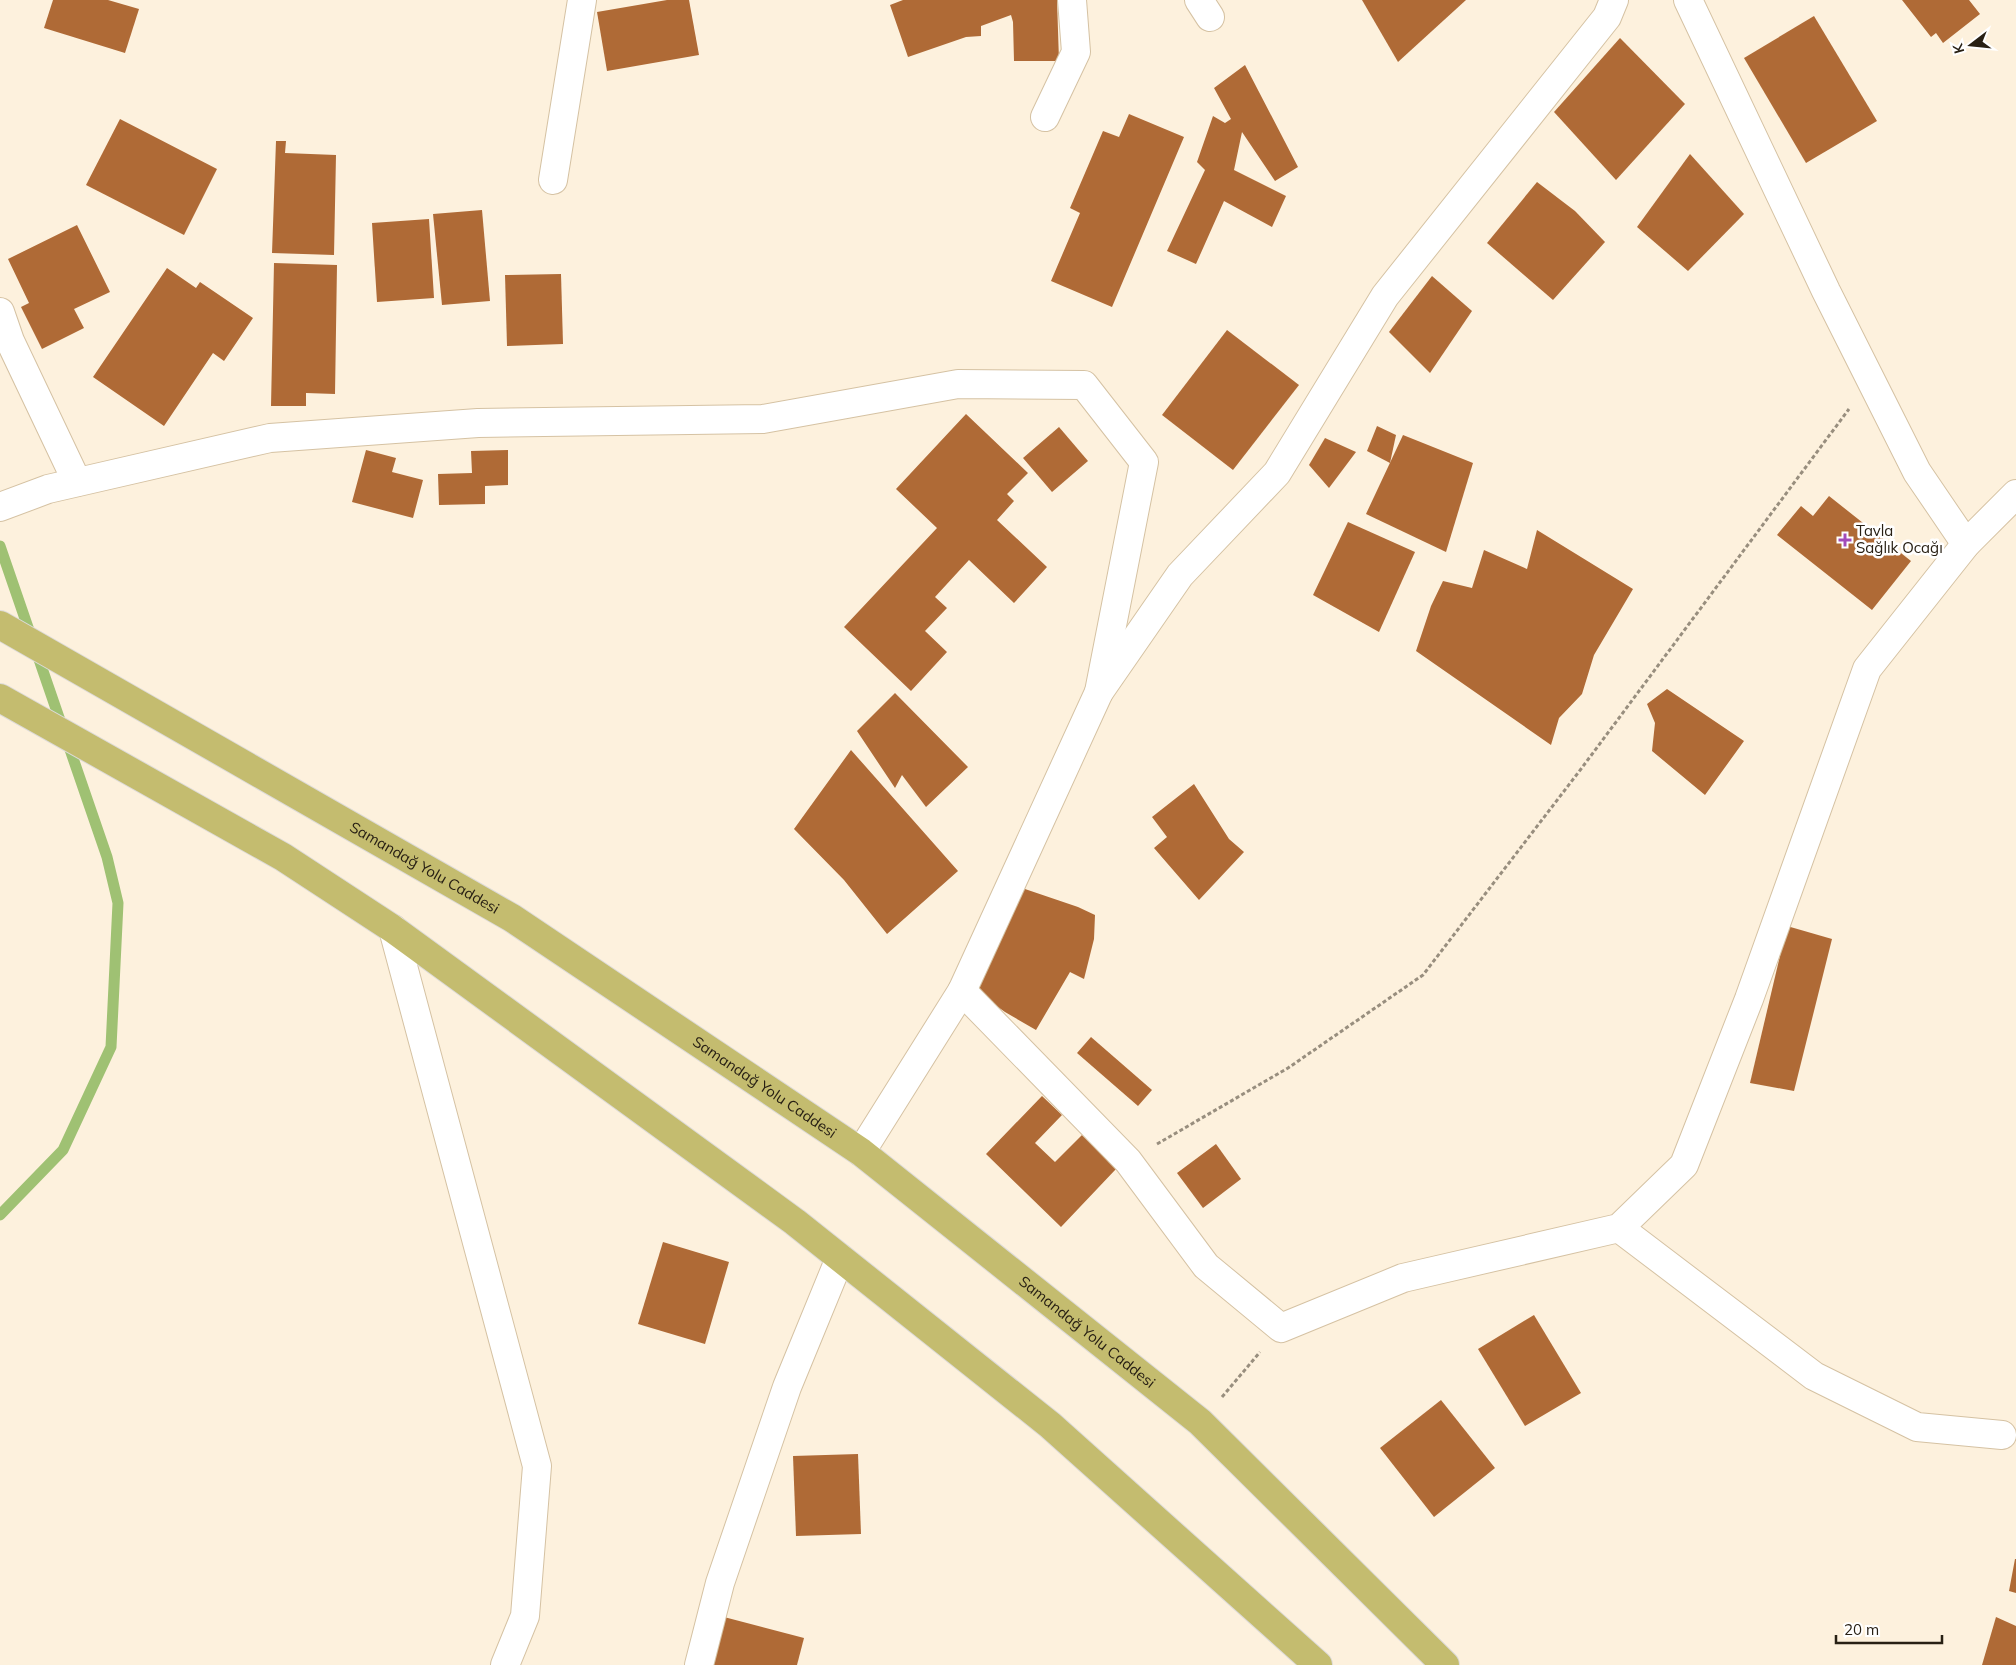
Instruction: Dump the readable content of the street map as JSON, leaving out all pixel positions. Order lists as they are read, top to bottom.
{
  "streets": {
    "highway": ["Samandağ Yolu Caddesi"]
  },
  "places": {
    "health": ["Tavla Sağlık Ocağı"]
  },
  "scale_bar": "20 m",
  "north": "left"
}
